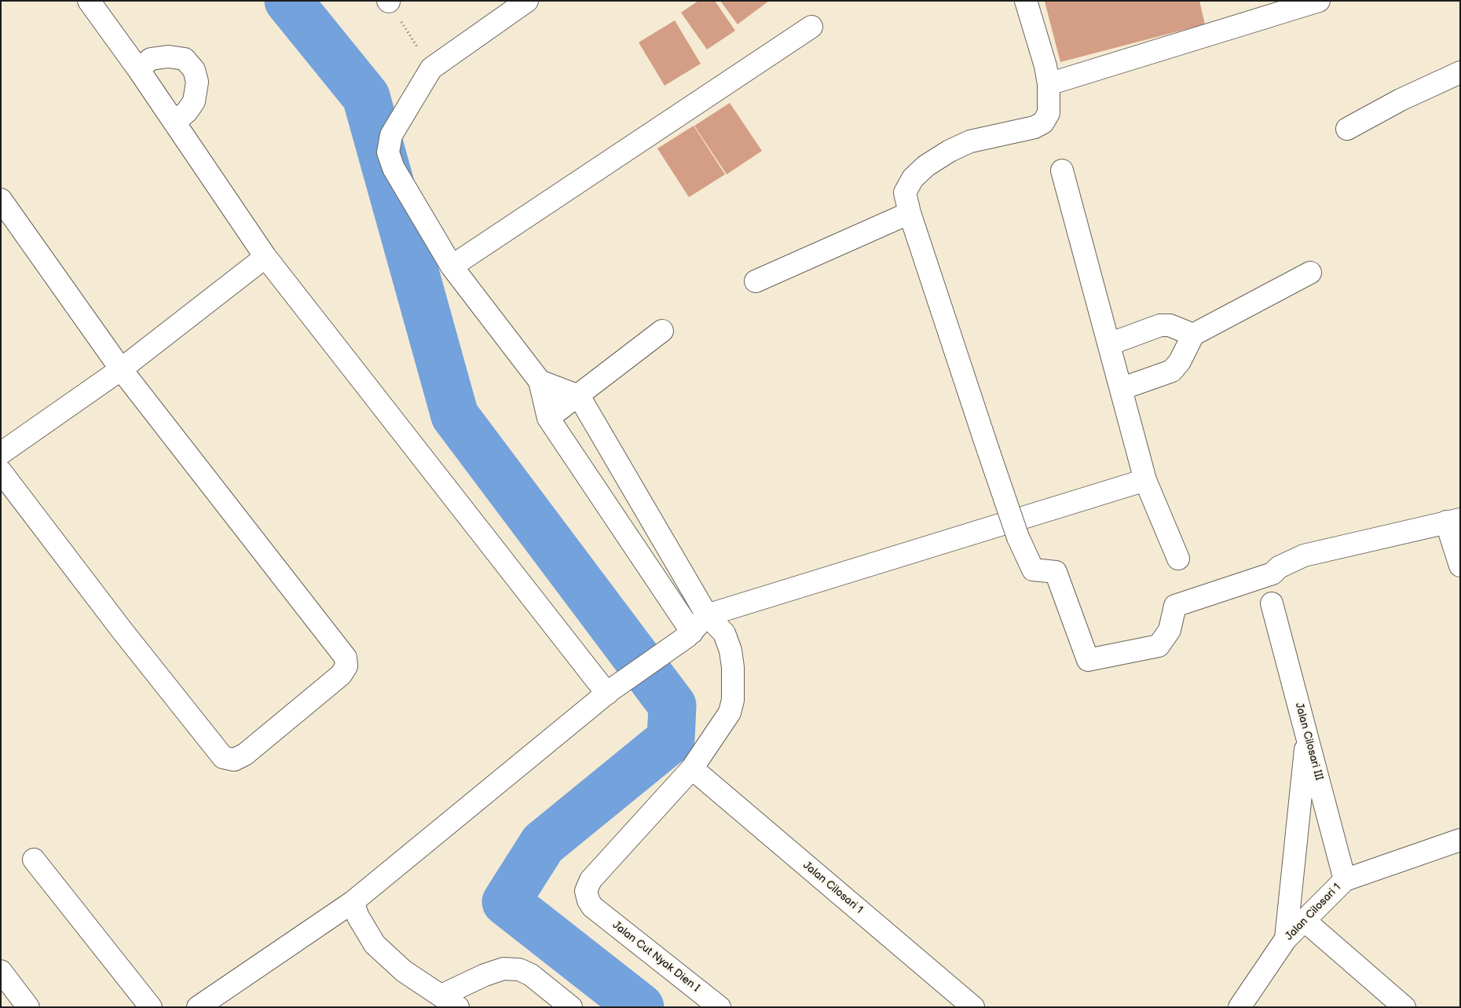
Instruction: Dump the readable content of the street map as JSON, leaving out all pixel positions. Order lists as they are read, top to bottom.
{
  "streets": {
    "street": ["Jalan Cilosari III", "Jalan Cilosari 1", "Jalan Cut Nyak Dien I"]
  },
  "crossings": [
    ["Jalan Cilosari III", "Jalan Cilosari 1"],
    ["Jalan Cilosari 1", "Jalan Cut Nyak Dien I"]
  ]
}
